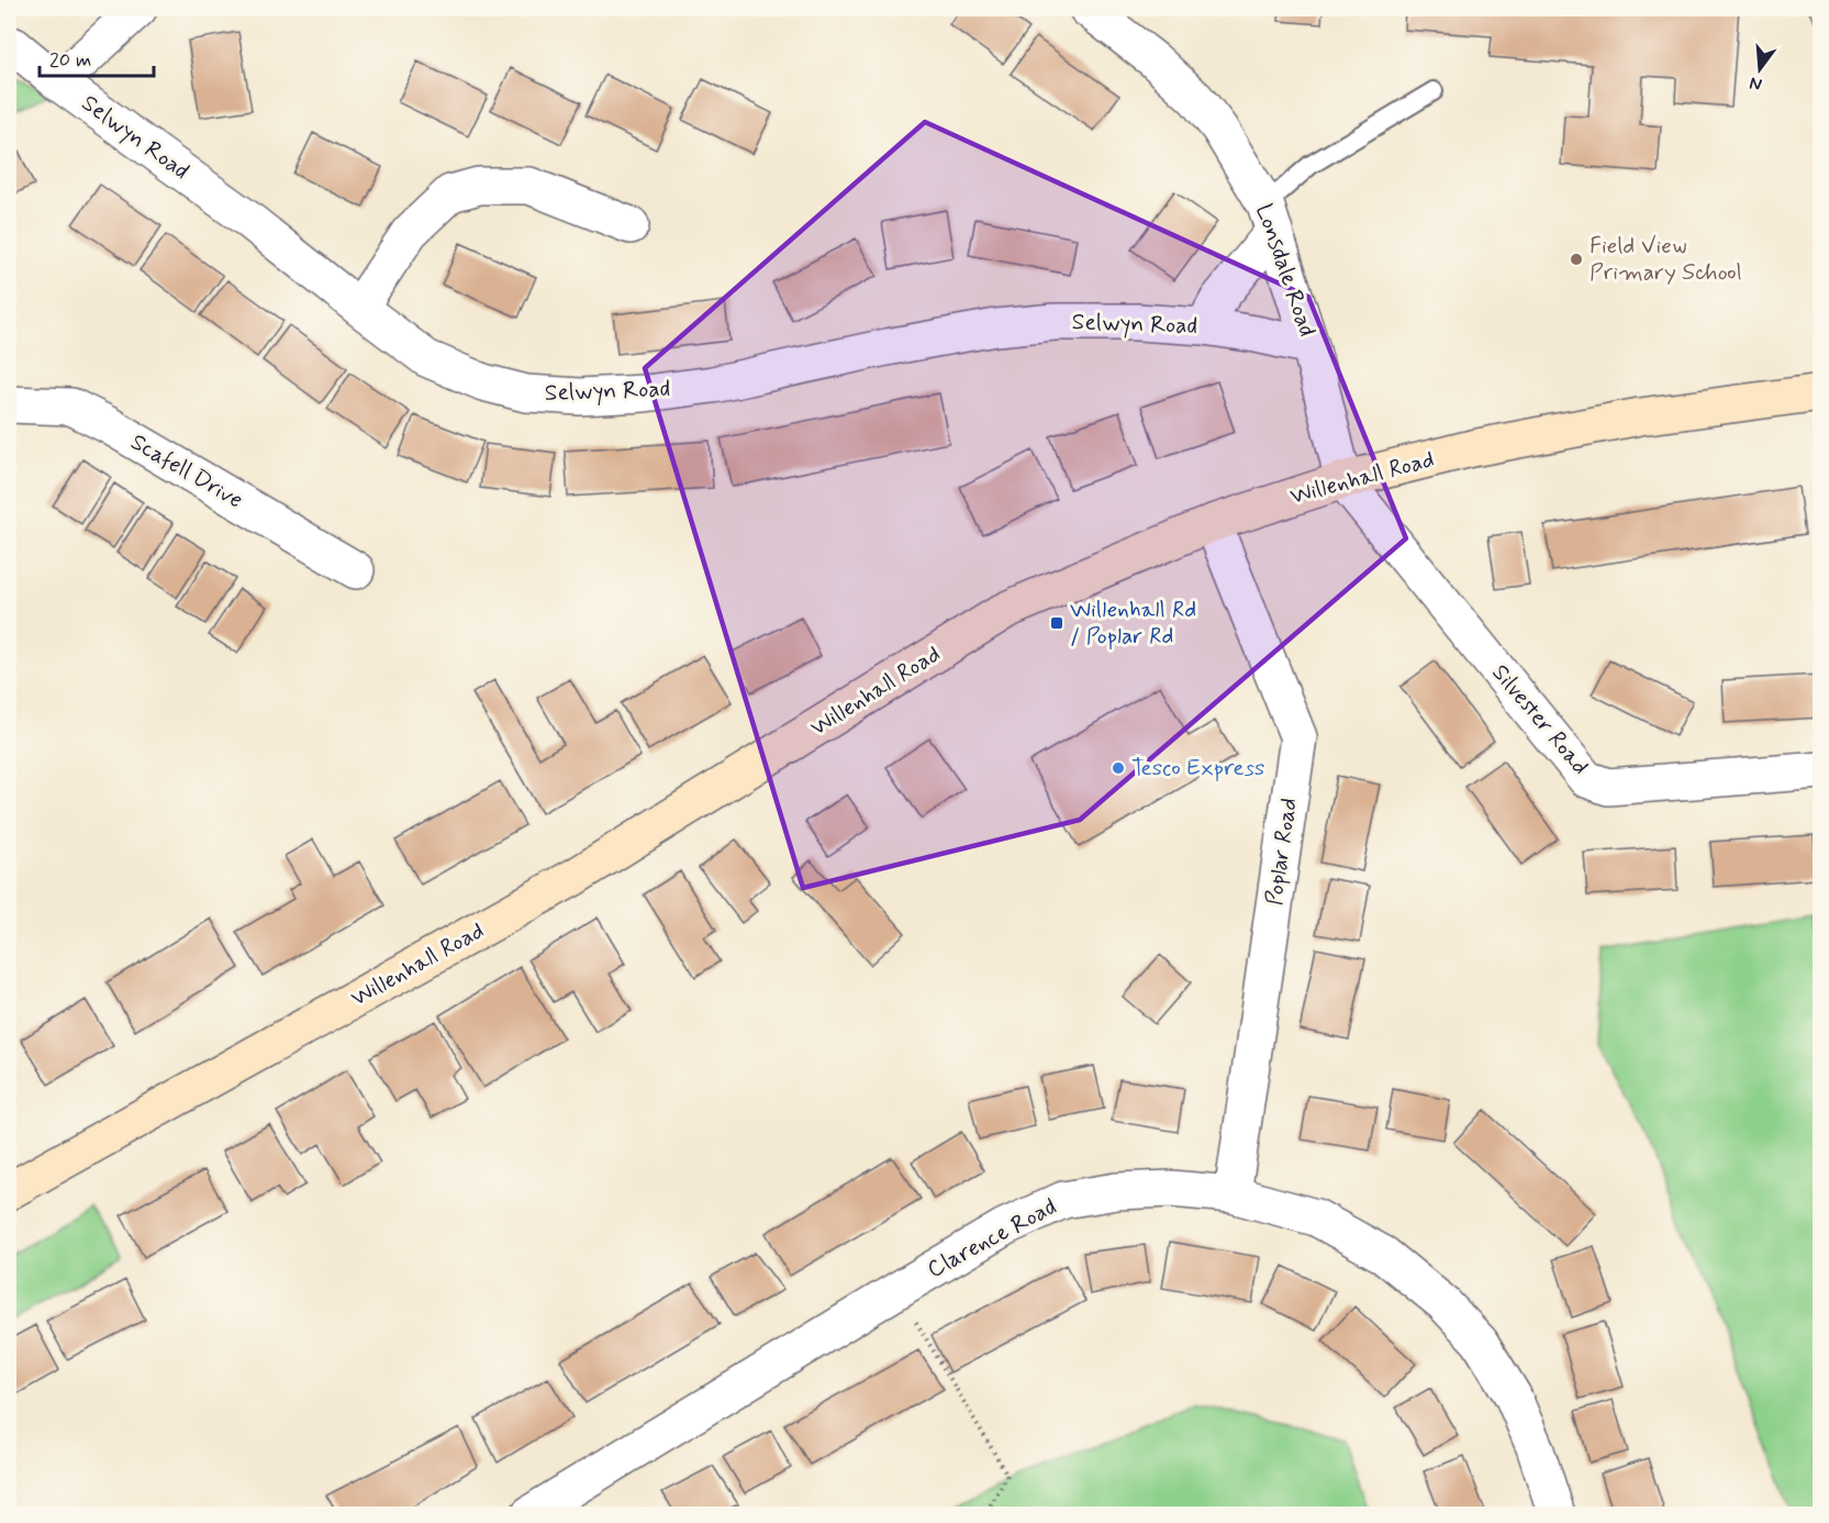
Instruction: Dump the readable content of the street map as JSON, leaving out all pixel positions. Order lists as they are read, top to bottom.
{
  "streets": {
    "main road": ["Willenhall Road"],
    "street": [
      "Selwyn Road",
      "Lonsdale Road",
      "Scafell Drive",
      "Silvester Road",
      "Poplar Road",
      "Clarence Road"
    ]
  },
  "crossings": [
    ["Selwyn Road", "Lonsdale Road"],
    ["Lonsdale Road", "Willenhall Road"],
    ["Lonsdale Road", "Silvester Road"],
    ["Willenhall Road", "Silvester Road"],
    ["Willenhall Road", "Poplar Road"],
    ["Poplar Road", "Clarence Road"]
  ],
  "places": {
    "other": ["Field View Primary School", "Tesco Express"],
    "transit": ["Willenhall Rd / Poplar Rd"]
  },
  "scale_bar": "20 m",
  "north": "bottom"
}
